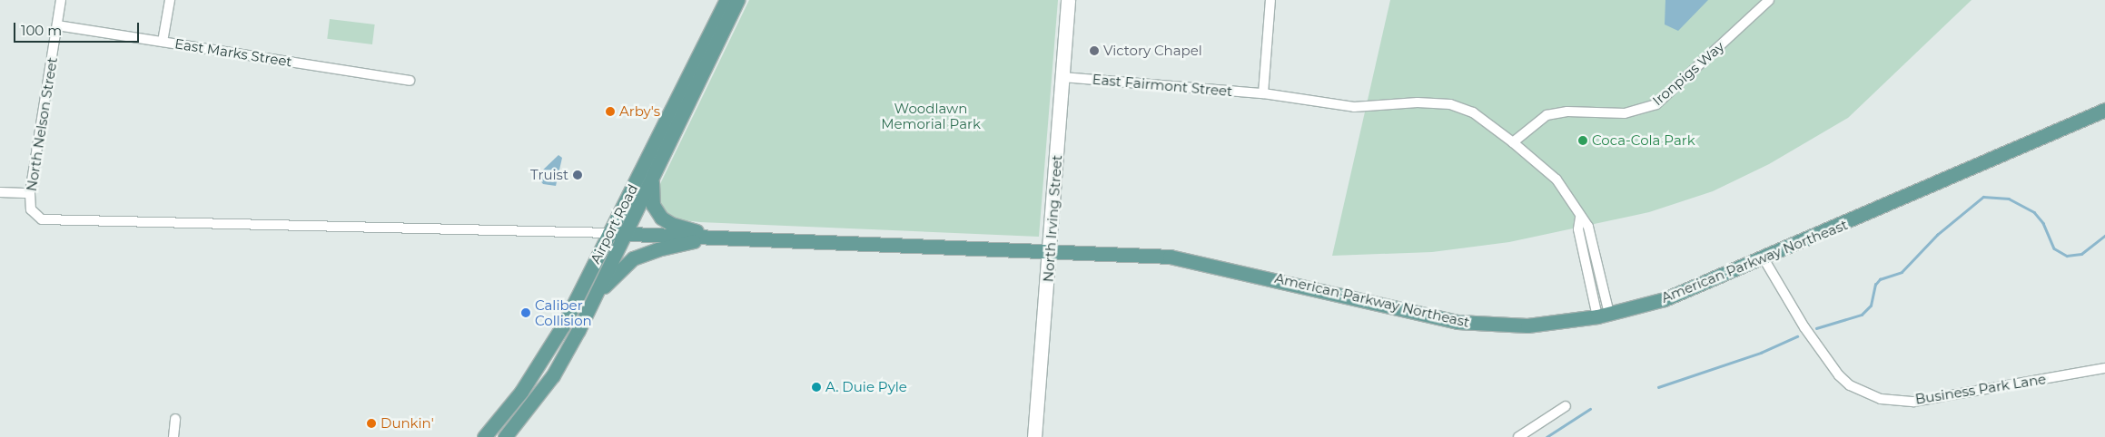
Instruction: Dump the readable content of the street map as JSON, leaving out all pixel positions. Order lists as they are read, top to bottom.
{
  "streets": {
    "main road": ["Airport Road", "American Parkway Northeast"],
    "street": [
      "East Marks Street",
      "Ironpigs Way",
      "East Fairmont Street",
      "North Nelson Street",
      "North Irving Street",
      "Business Park Lane"
    ]
  },
  "crossings": [
    ["East Marks Street", "North Nelson Street"],
    ["Ironpigs Way", "East Fairmont Street"],
    ["East Fairmont Street", "North Irving Street"],
    ["North Nelson Street", "Airport Road"],
    ["North Irving Street", "American Parkway Northeast"],
    ["American Parkway Northeast", "Business Park Lane"]
  ],
  "parks": ["Woodlawn Memorial Park"],
  "places": [
    "Victory Chapel",
    "Arby's",
    "Coca-Cola Park",
    "Truist",
    "Caliber Collision",
    "A. Duie Pyle",
    "Dunkin'"
  ],
  "scale_bar": "100 m"
}
